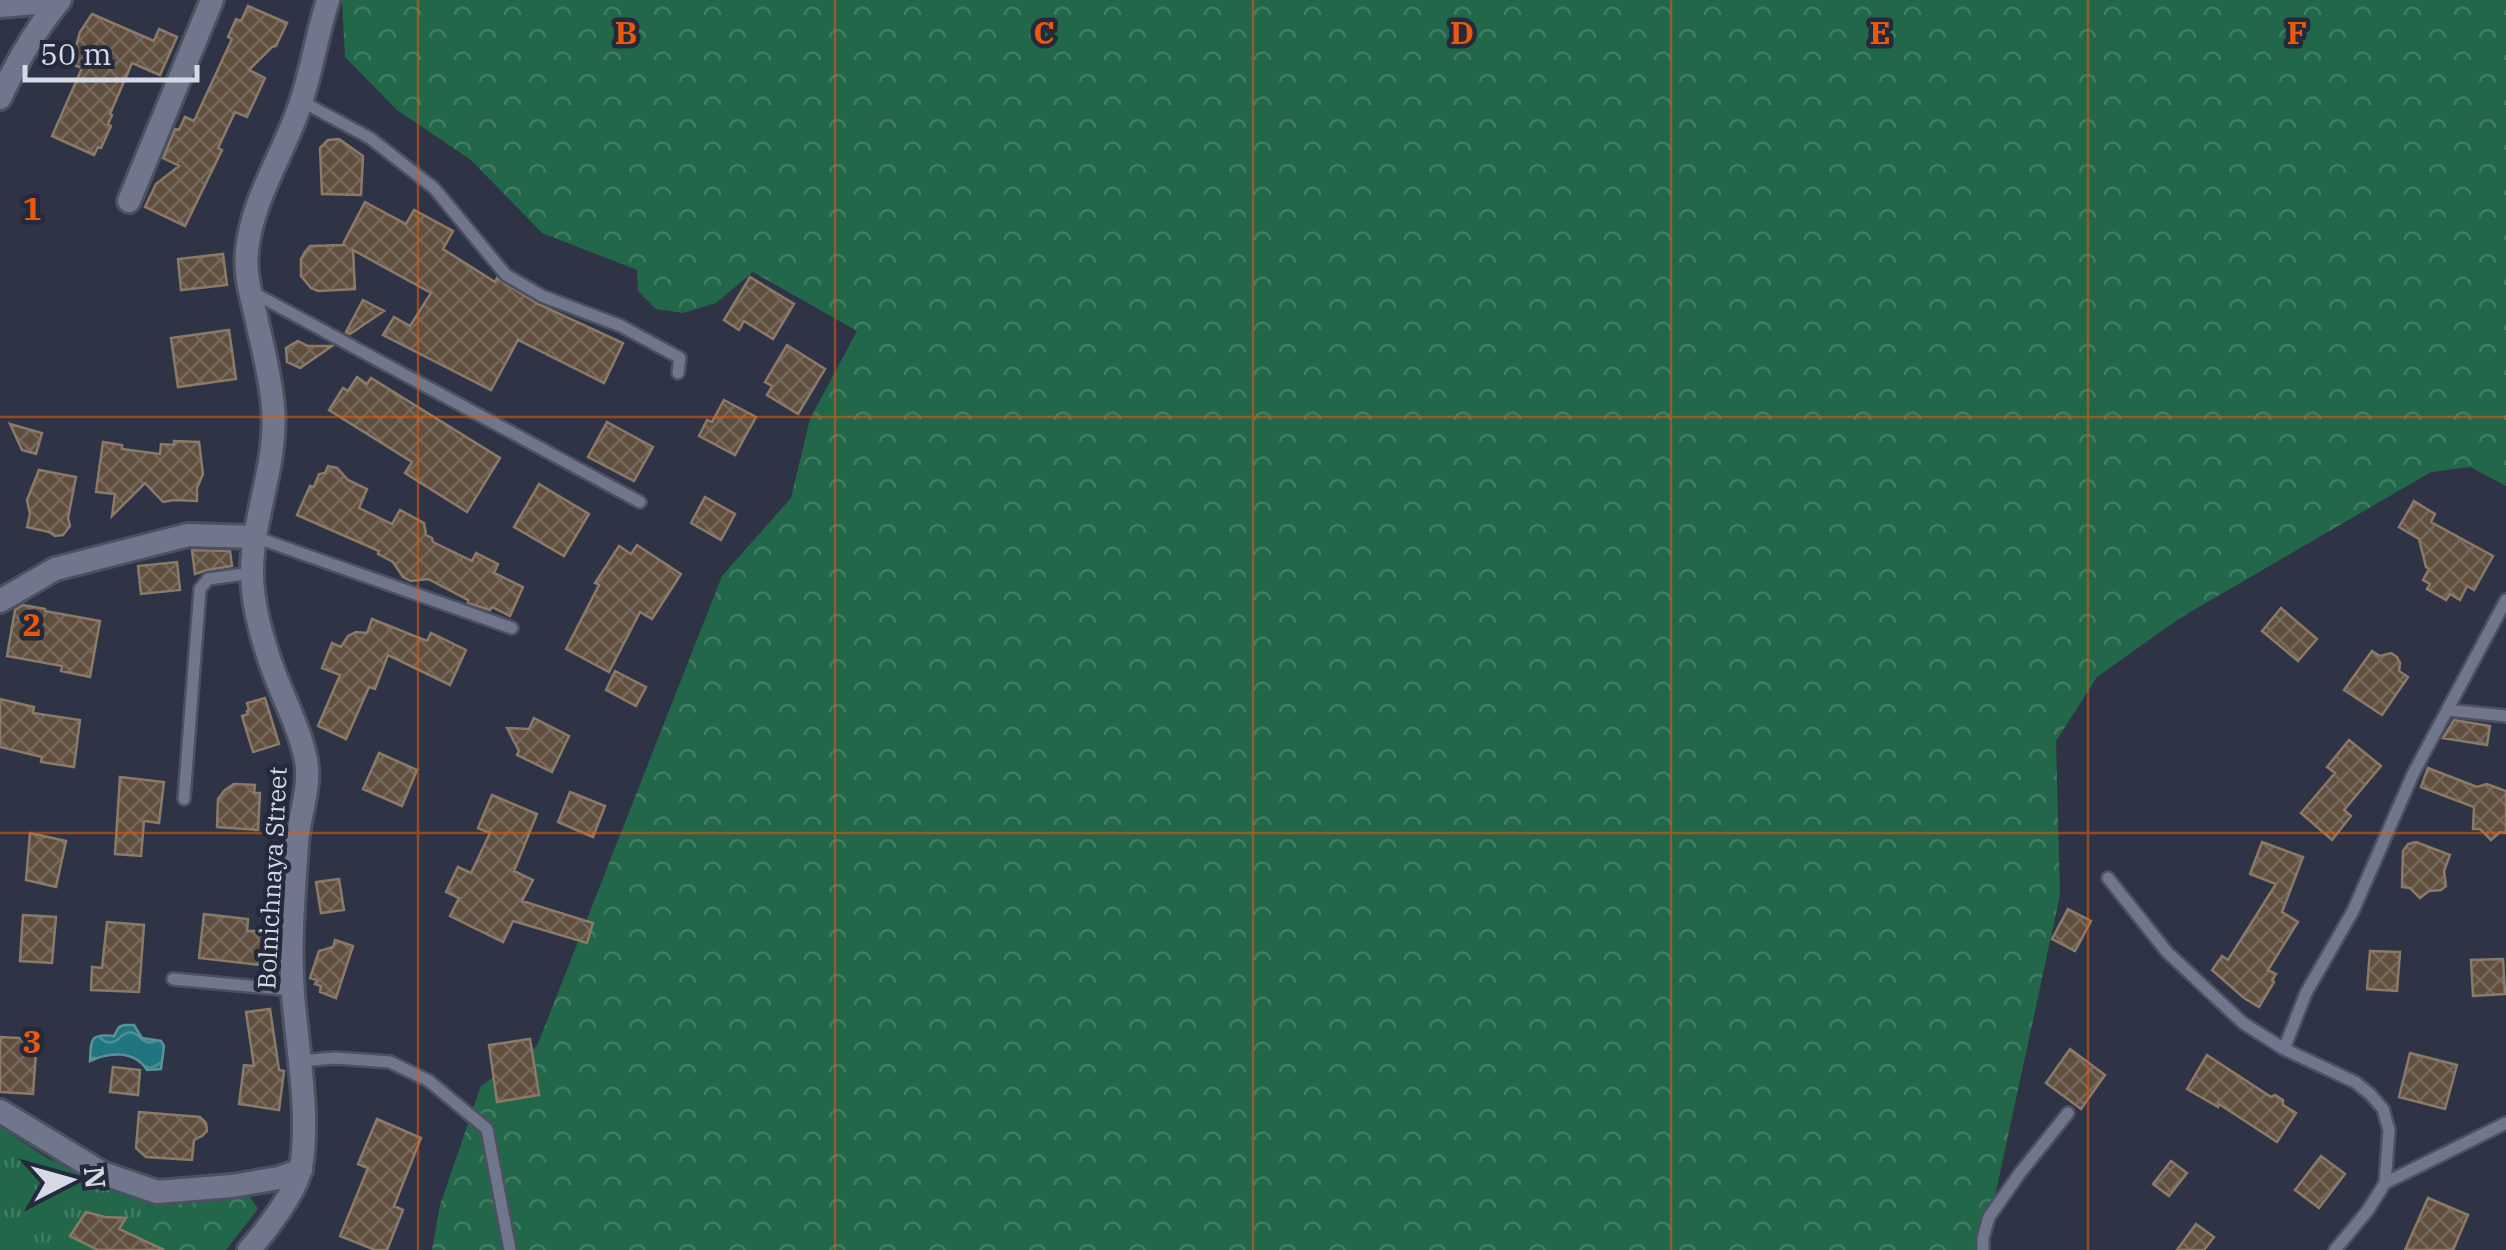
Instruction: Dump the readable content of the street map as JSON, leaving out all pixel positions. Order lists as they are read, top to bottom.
{
  "streets": {
    "street": ["Bolnichnaya Street"]
  },
  "scale_bar": "50 m",
  "north": "right",
  "grid": {
    "columns": [
      "B",
      "C",
      "D",
      "E",
      "F"
    ],
    "rows": ["1", "2", "3"]
  }
}
